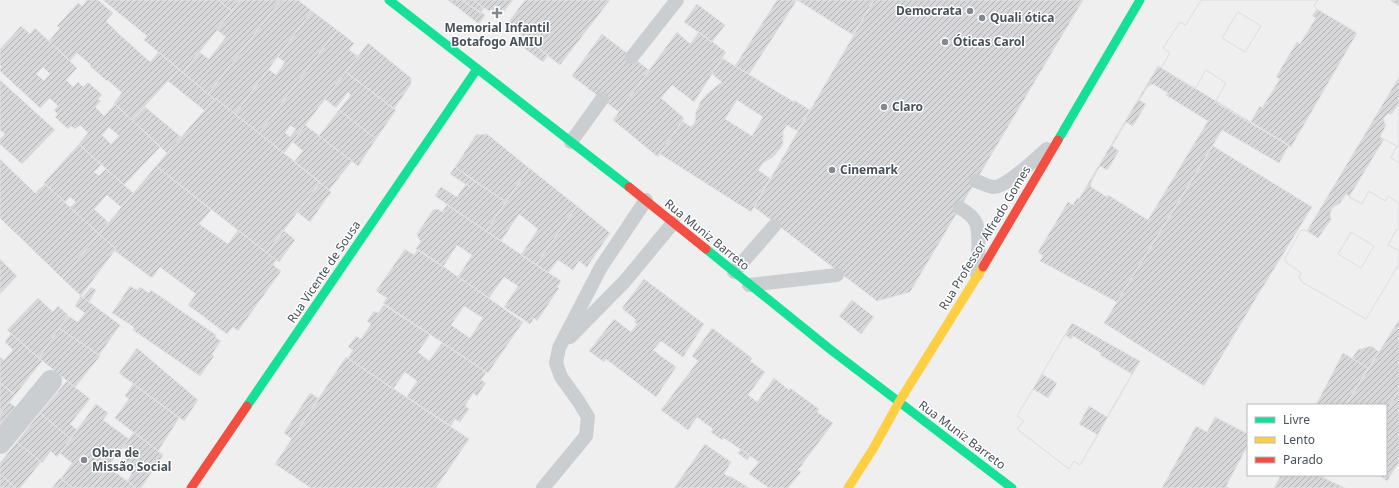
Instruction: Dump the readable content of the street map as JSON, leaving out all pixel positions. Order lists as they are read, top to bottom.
{
  "streets": {
    "street": ["Rua Muniz Barreto", "Rua Professor Alfredo Gomes", "Rua Vicente de Sousa"]
  },
  "crossings": [
    ["Rua Muniz Barreto", "Rua Professor Alfredo Gomes"],
    ["Rua Muniz Barreto", "Rua Vicente de Sousa"]
  ],
  "places": {
    "other": [
      "Democrata",
      "Quali ótica",
      "Óticas Carol",
      "Claro",
      "Cinemark",
      "Obra de Missão Social"
    ],
    "health": ["Memorial Infantil Botafogo AMIU"]
  },
  "legend": ["Livre", "Lento", "Parado"]
}
